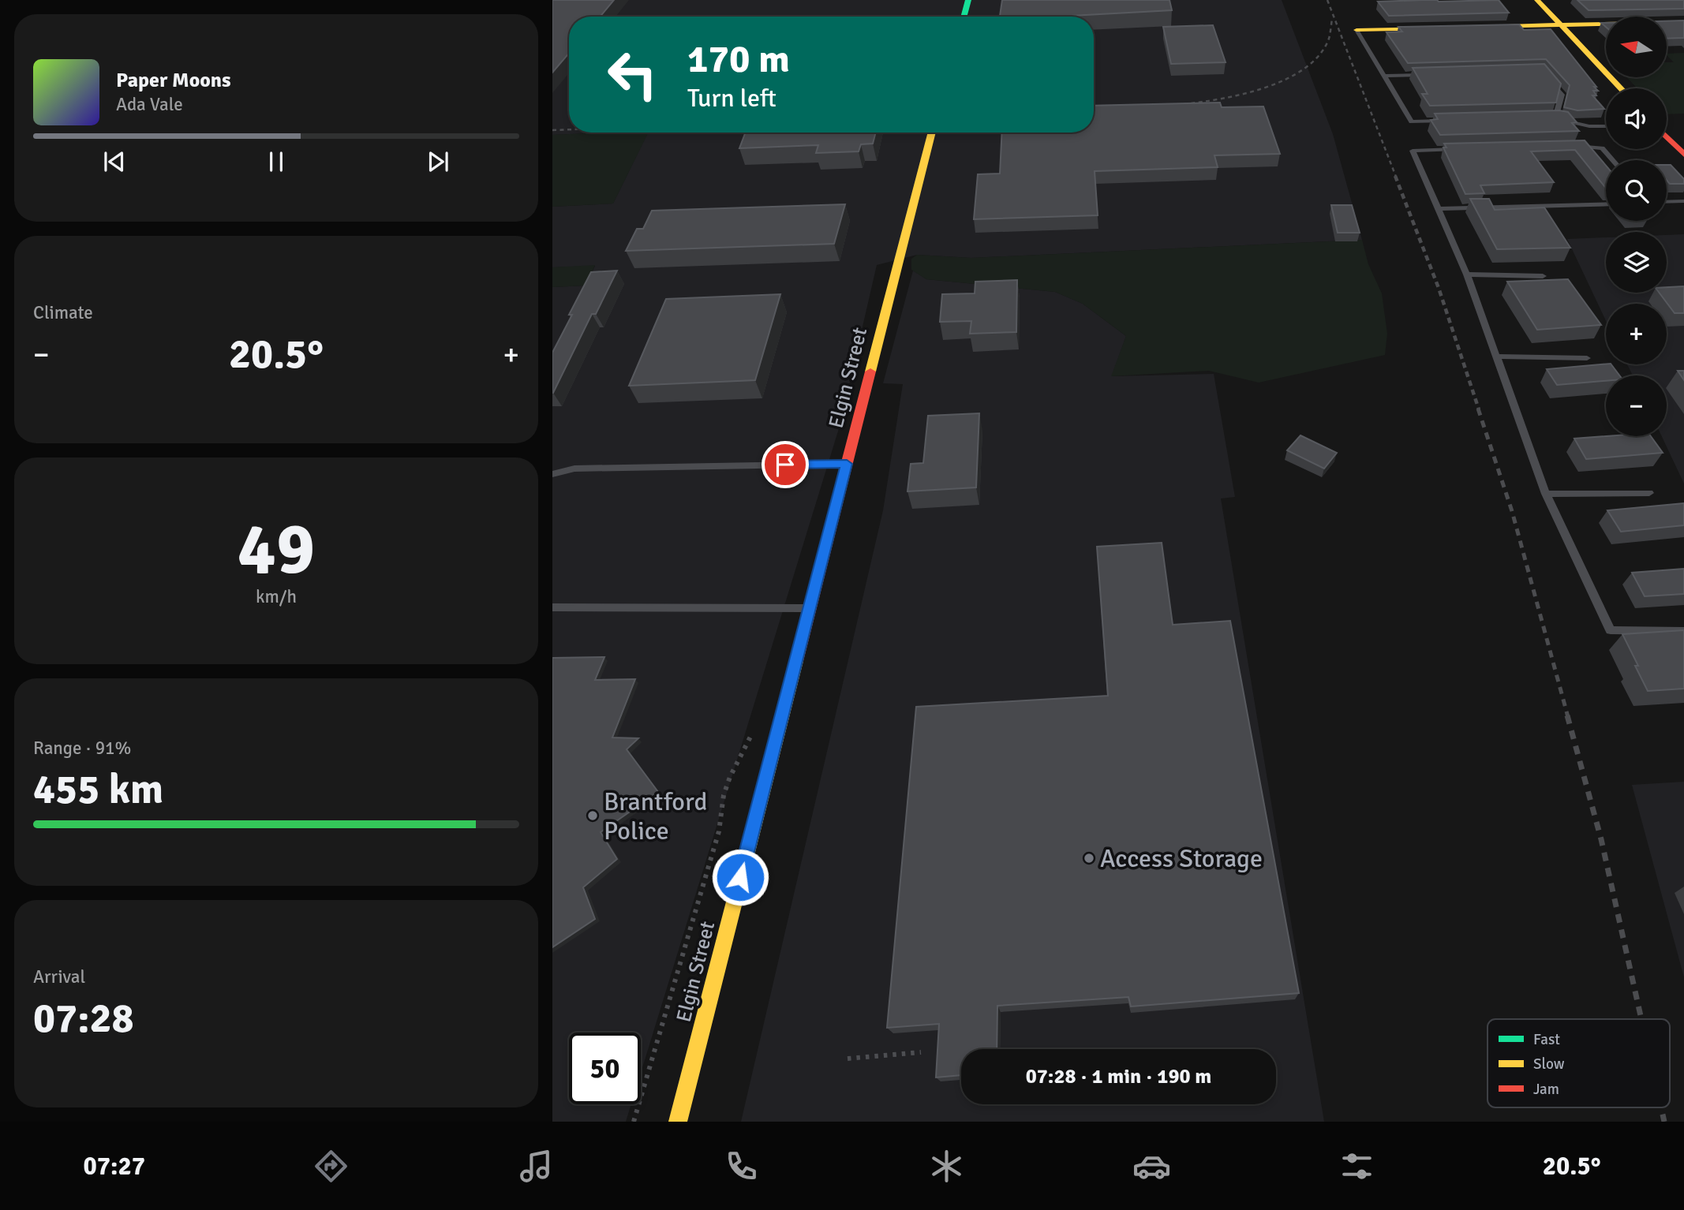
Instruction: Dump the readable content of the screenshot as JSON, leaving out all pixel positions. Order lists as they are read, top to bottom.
{
  "streets": {
    "main road": ["Elgin Street"]
  },
  "places": ["Brantford Police", "Access Storage"],
  "legend": ["Fast", "Slow", "Jam"],
  "north": "left",
  "page": {
    "map_buttons": ["+", "−"],
    "turn": ["170 m", "Turn left"],
    "song": ["Paper Moons", "Ada Vale"],
    "tile": [
      "Climate",
      ["49", "km/h"],
      ["Range · 91%", "455 km"],
      ["Arrival", "07:28"]
    ],
    "heat": ["−", "20.5°", "+"],
    "limit": "50",
    "trip": "07:28 · 1 min · 190 m",
    "tabs": ["07:27", "20.5°"]
  }
}
